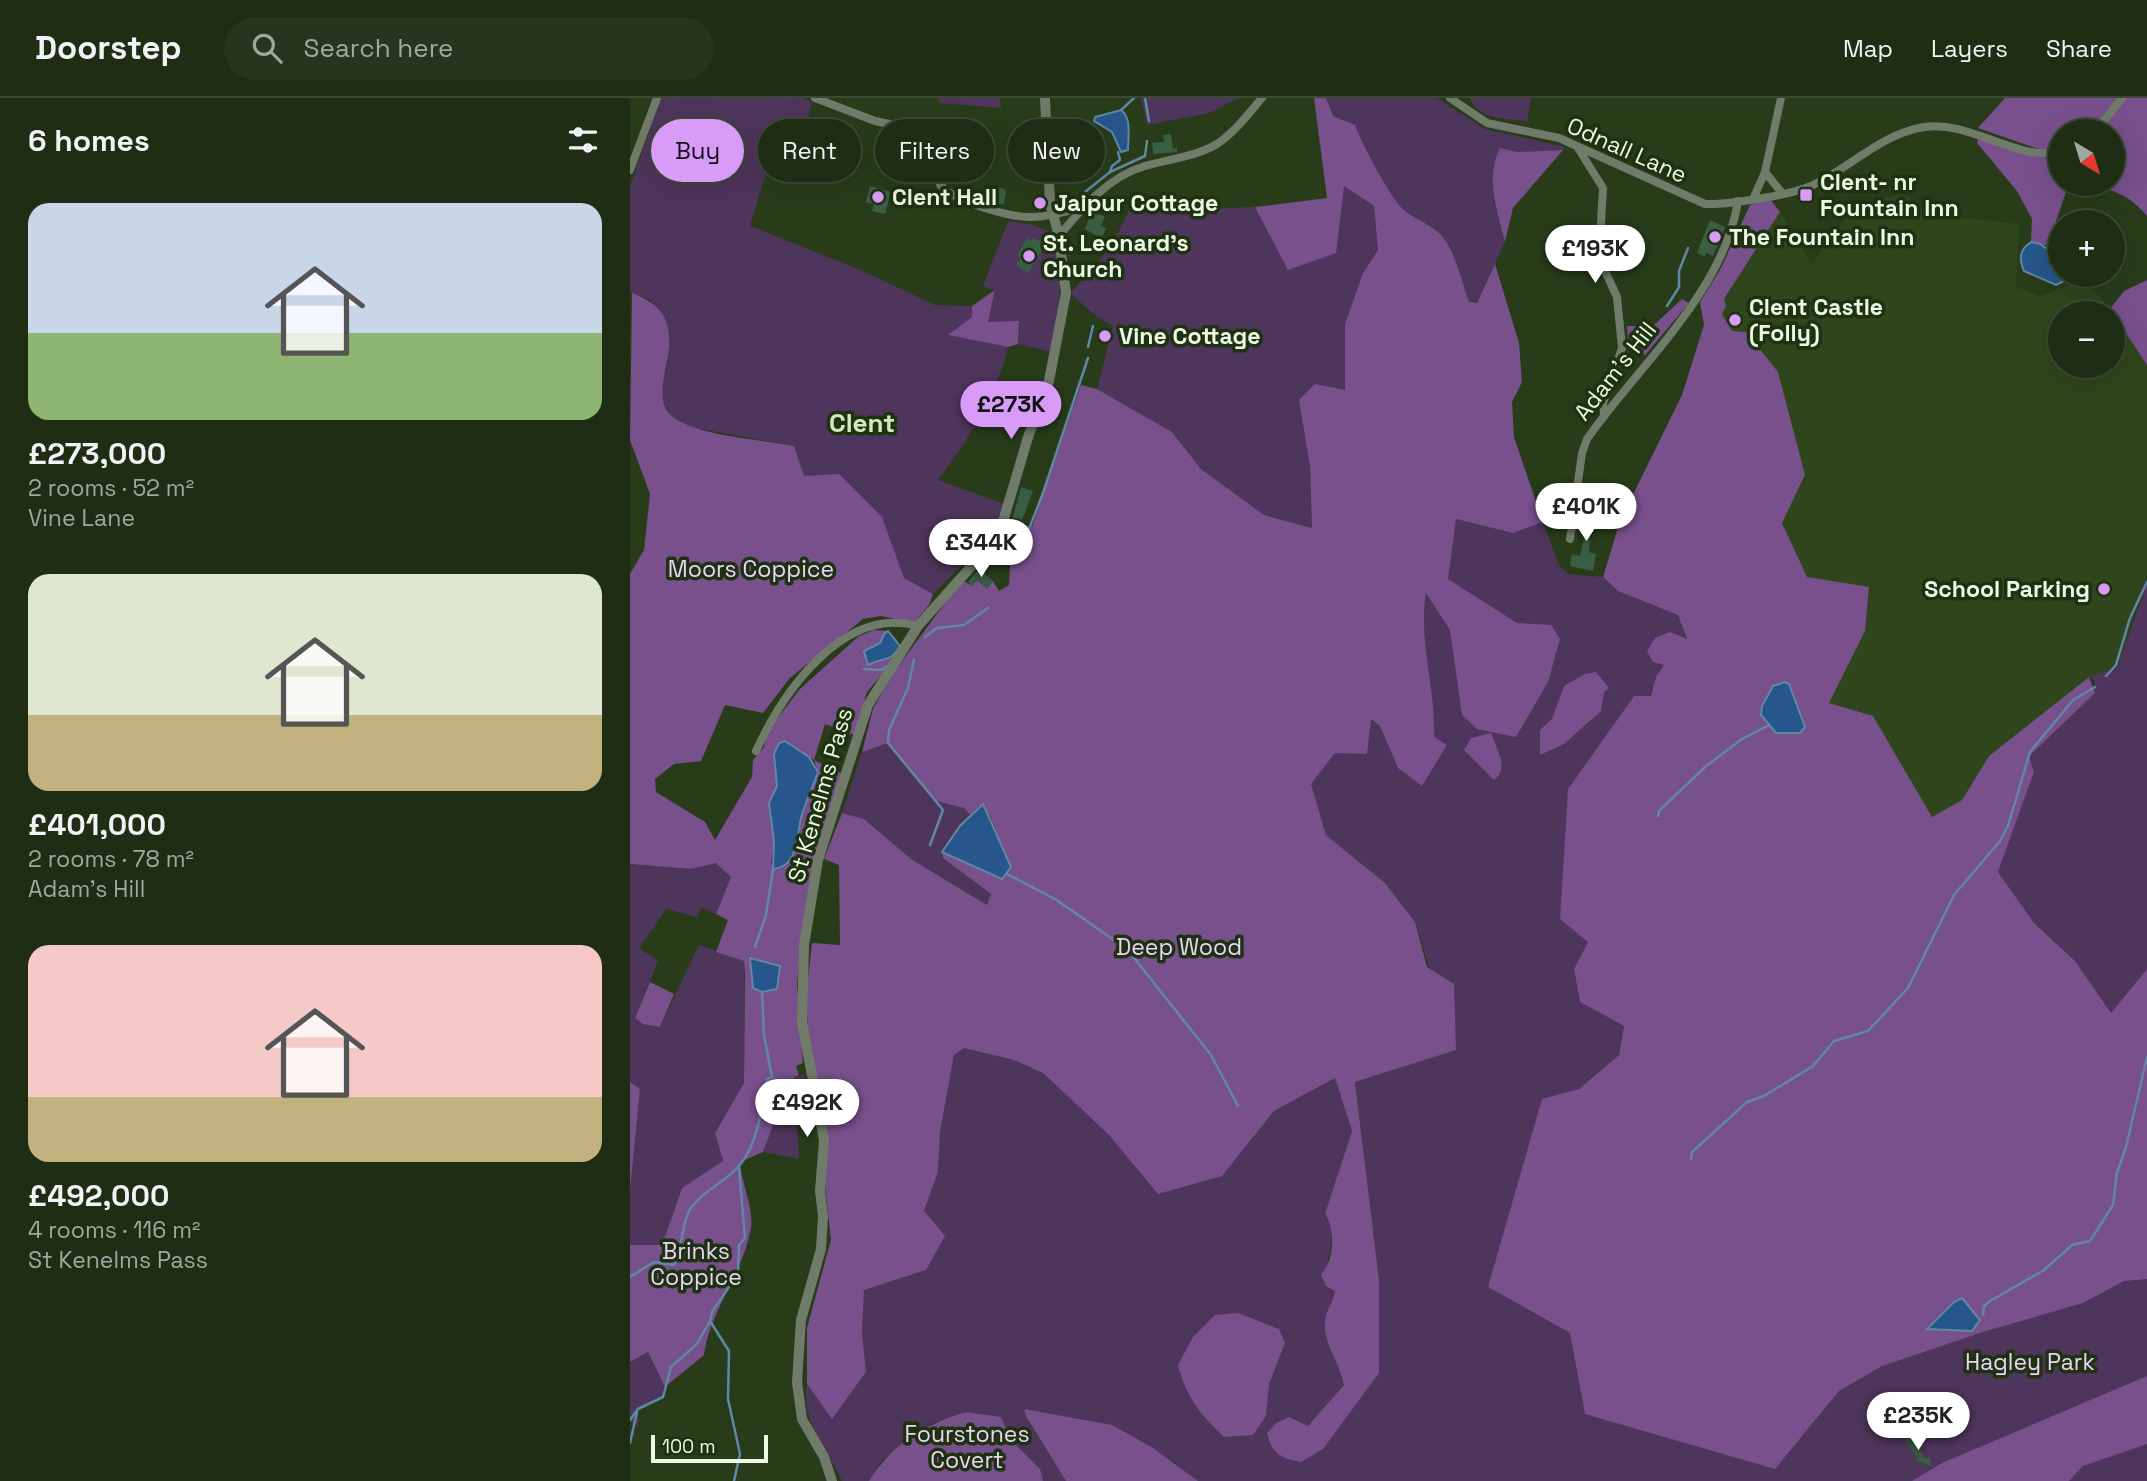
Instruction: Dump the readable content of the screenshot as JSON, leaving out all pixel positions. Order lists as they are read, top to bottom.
{
  "streets": {
    "street": ["Odnall Lane", "Adam's Hill", "St Kenelms Pass"]
  },
  "crossings": [
    ["Odnall Lane", "Adam's Hill"]
  ],
  "districts": ["Clent"],
  "parks": [
    "Moors Coppice",
    "Deep Wood",
    "Brinks Coppice",
    "Hagley Park",
    "Fourstones Covert"
  ],
  "places": {
    "transit": ["Clent- nr Fountain Inn"],
    "other": [
      "Clent Hall",
      "Jaipur Cottage",
      "The Fountain Inn",
      "St. Leonard's Church",
      "Clent Castle (Folly)",
      "Vine Cottage",
      "School Parking"
    ]
  },
  "scale_bar": "100 m",
  "north": "bottom right",
  "page": {
    "header": "Doorstep",
    "search": "Search here",
    "nav": ["Map", "Layers", "Share"],
    "heading": "6 homes",
    "map_buttons": ["+", "−"],
    "chip": [
      "Buy",
      "Rent",
      "Filters",
      "New"
    ],
    "list": [
      {
        "name": "£273,000",
        "note": "2 rooms · 52 m² · Vine Lane"
      },
      {
        "name": "£401,000",
        "note": "2 rooms · 78 m² · Adam's Hill"
      },
      {
        "name": "£492,000",
        "note": "4 rooms · 116 m² · St Kenelms Pass"
      }
    ],
    "price": [
      "£193K",
      "£273K",
      "£401K",
      "£344K",
      "£492K",
      "£235K"
    ],
    "scale": "100 m"
  }
}
